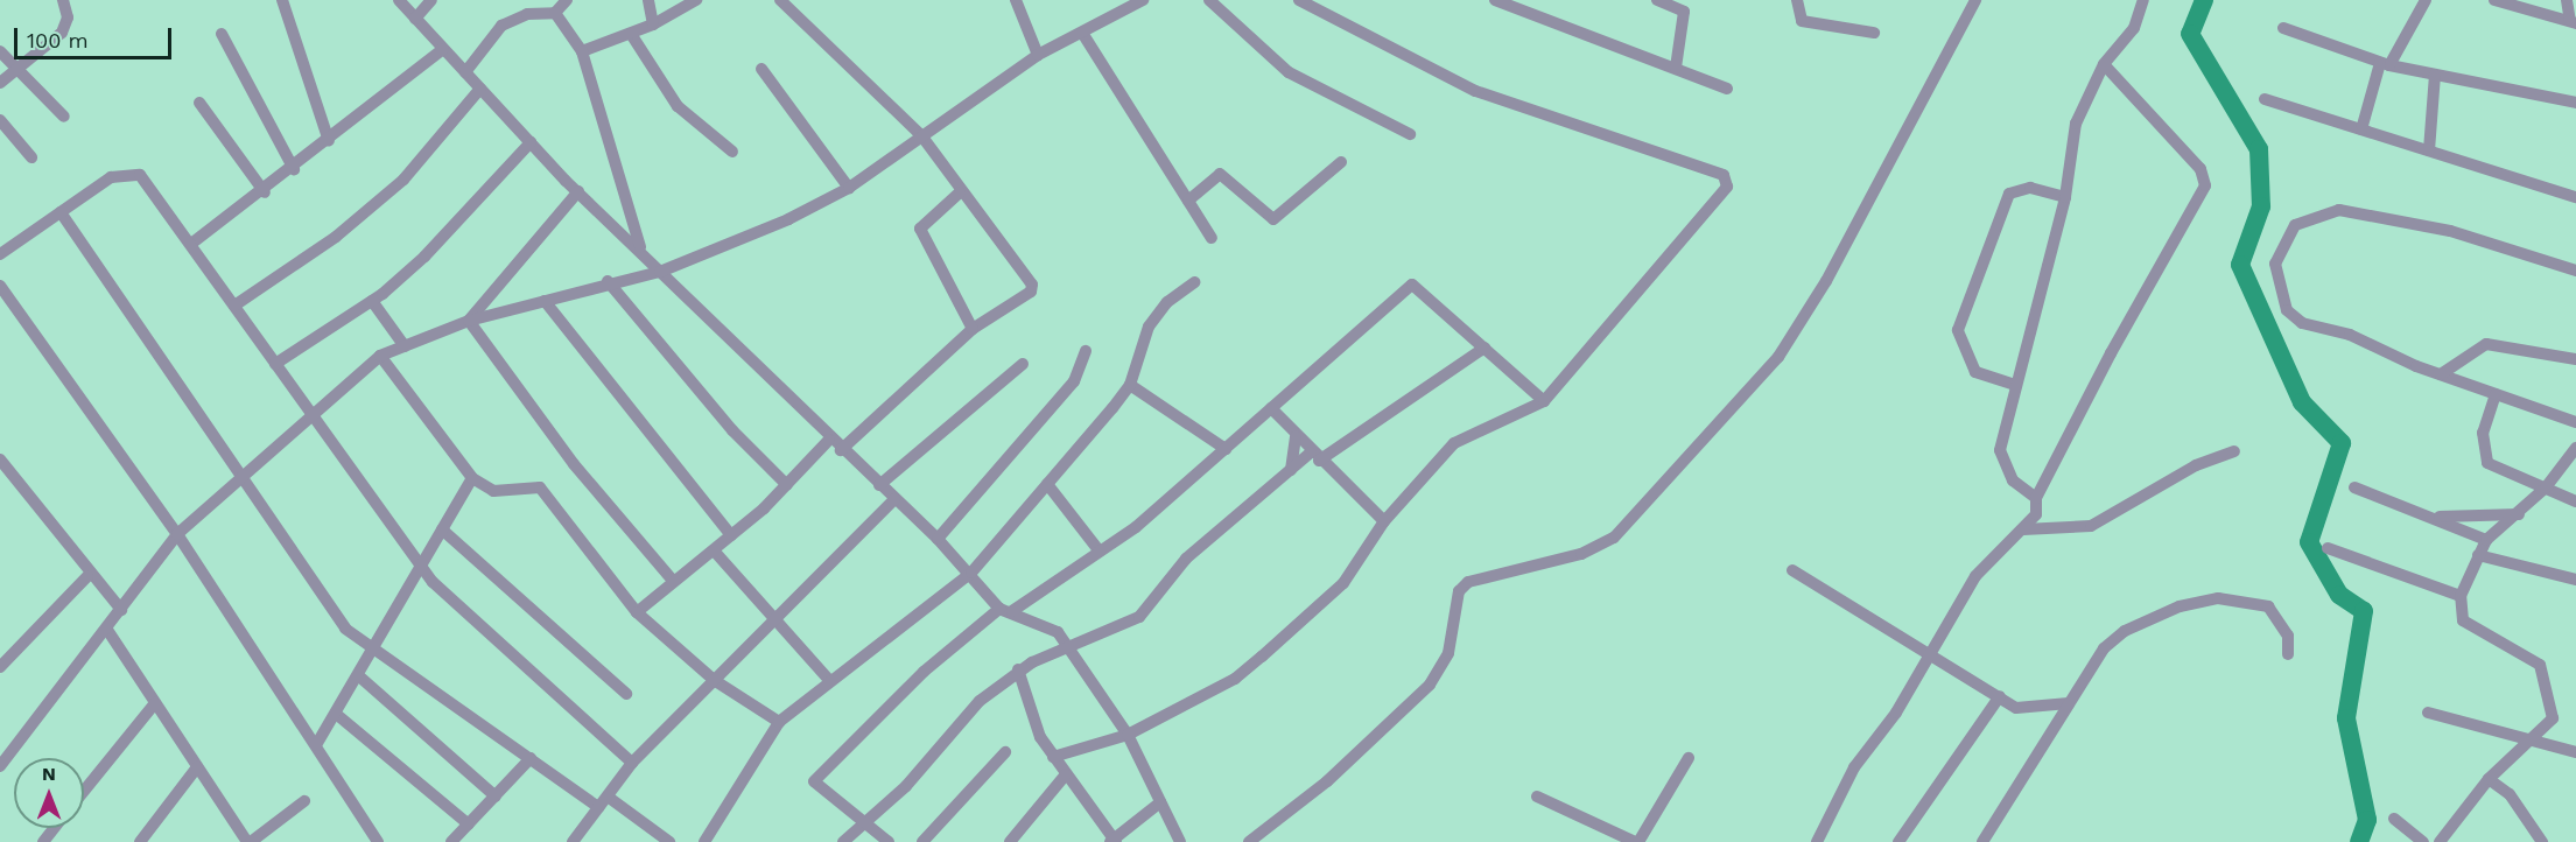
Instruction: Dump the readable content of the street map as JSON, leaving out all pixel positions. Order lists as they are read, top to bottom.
{
  "scale_bar": "100 m",
  "north": "top"
}
